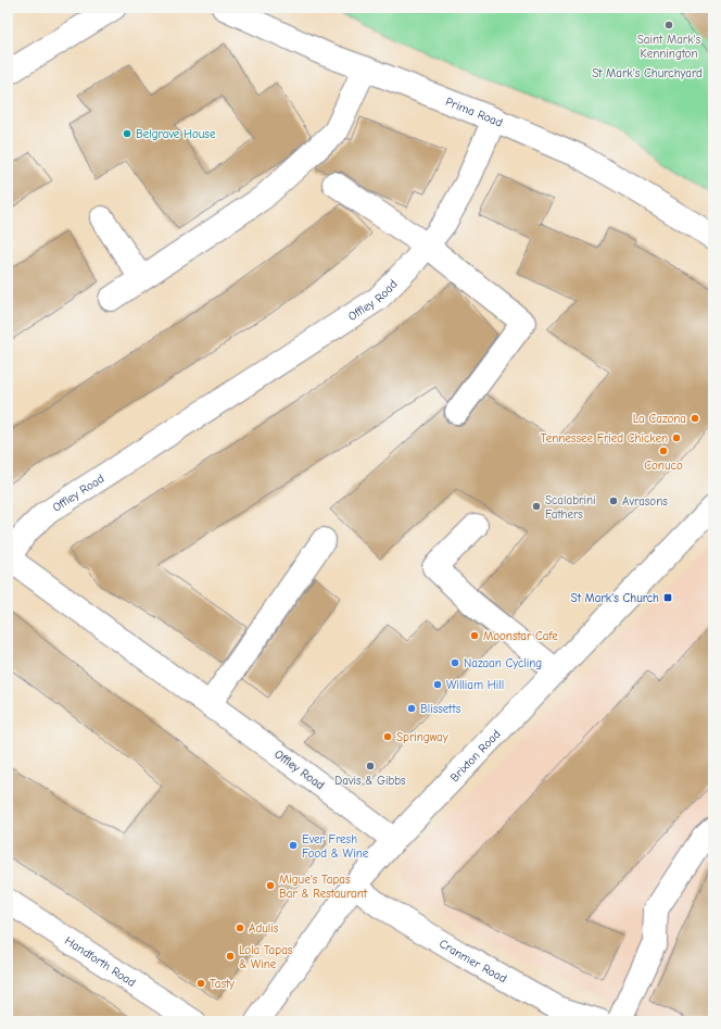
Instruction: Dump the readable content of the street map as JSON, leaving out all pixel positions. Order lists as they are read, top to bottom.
{
  "streets": {
    "main road": [
      "Prima Road",
      "Offley Road",
      "Brixton Road",
      "Handforth Road",
      "Cranmer Road"
    ]
  },
  "crossings": [
    ["Prima Road", "Offley Road"],
    ["Offley Road", "Brixton Road"],
    ["Brixton Road", "Cranmer Road"]
  ],
  "parks": ["St Mark's Churchyard"],
  "places": {
    "other": [
      "Saint Mark's Kennington",
      "Belgrave House",
      "La Cazona",
      "Tennessee Fried Chicken",
      "Conuco",
      "Avrasons",
      "Scalabrini Fathers",
      "Moonstar Cafe",
      "Nazaan Cycling",
      "William Hill",
      "Blissetts",
      "Springway",
      "Davis & Gibbs",
      "Ever Fresh Food & Wine",
      "Migue's Tapas Bar & Restaurant",
      "Adulis",
      "Lola Tapas & Wine",
      "Tasty"
    ],
    "transit": ["St Mark's Church"]
  }
}
